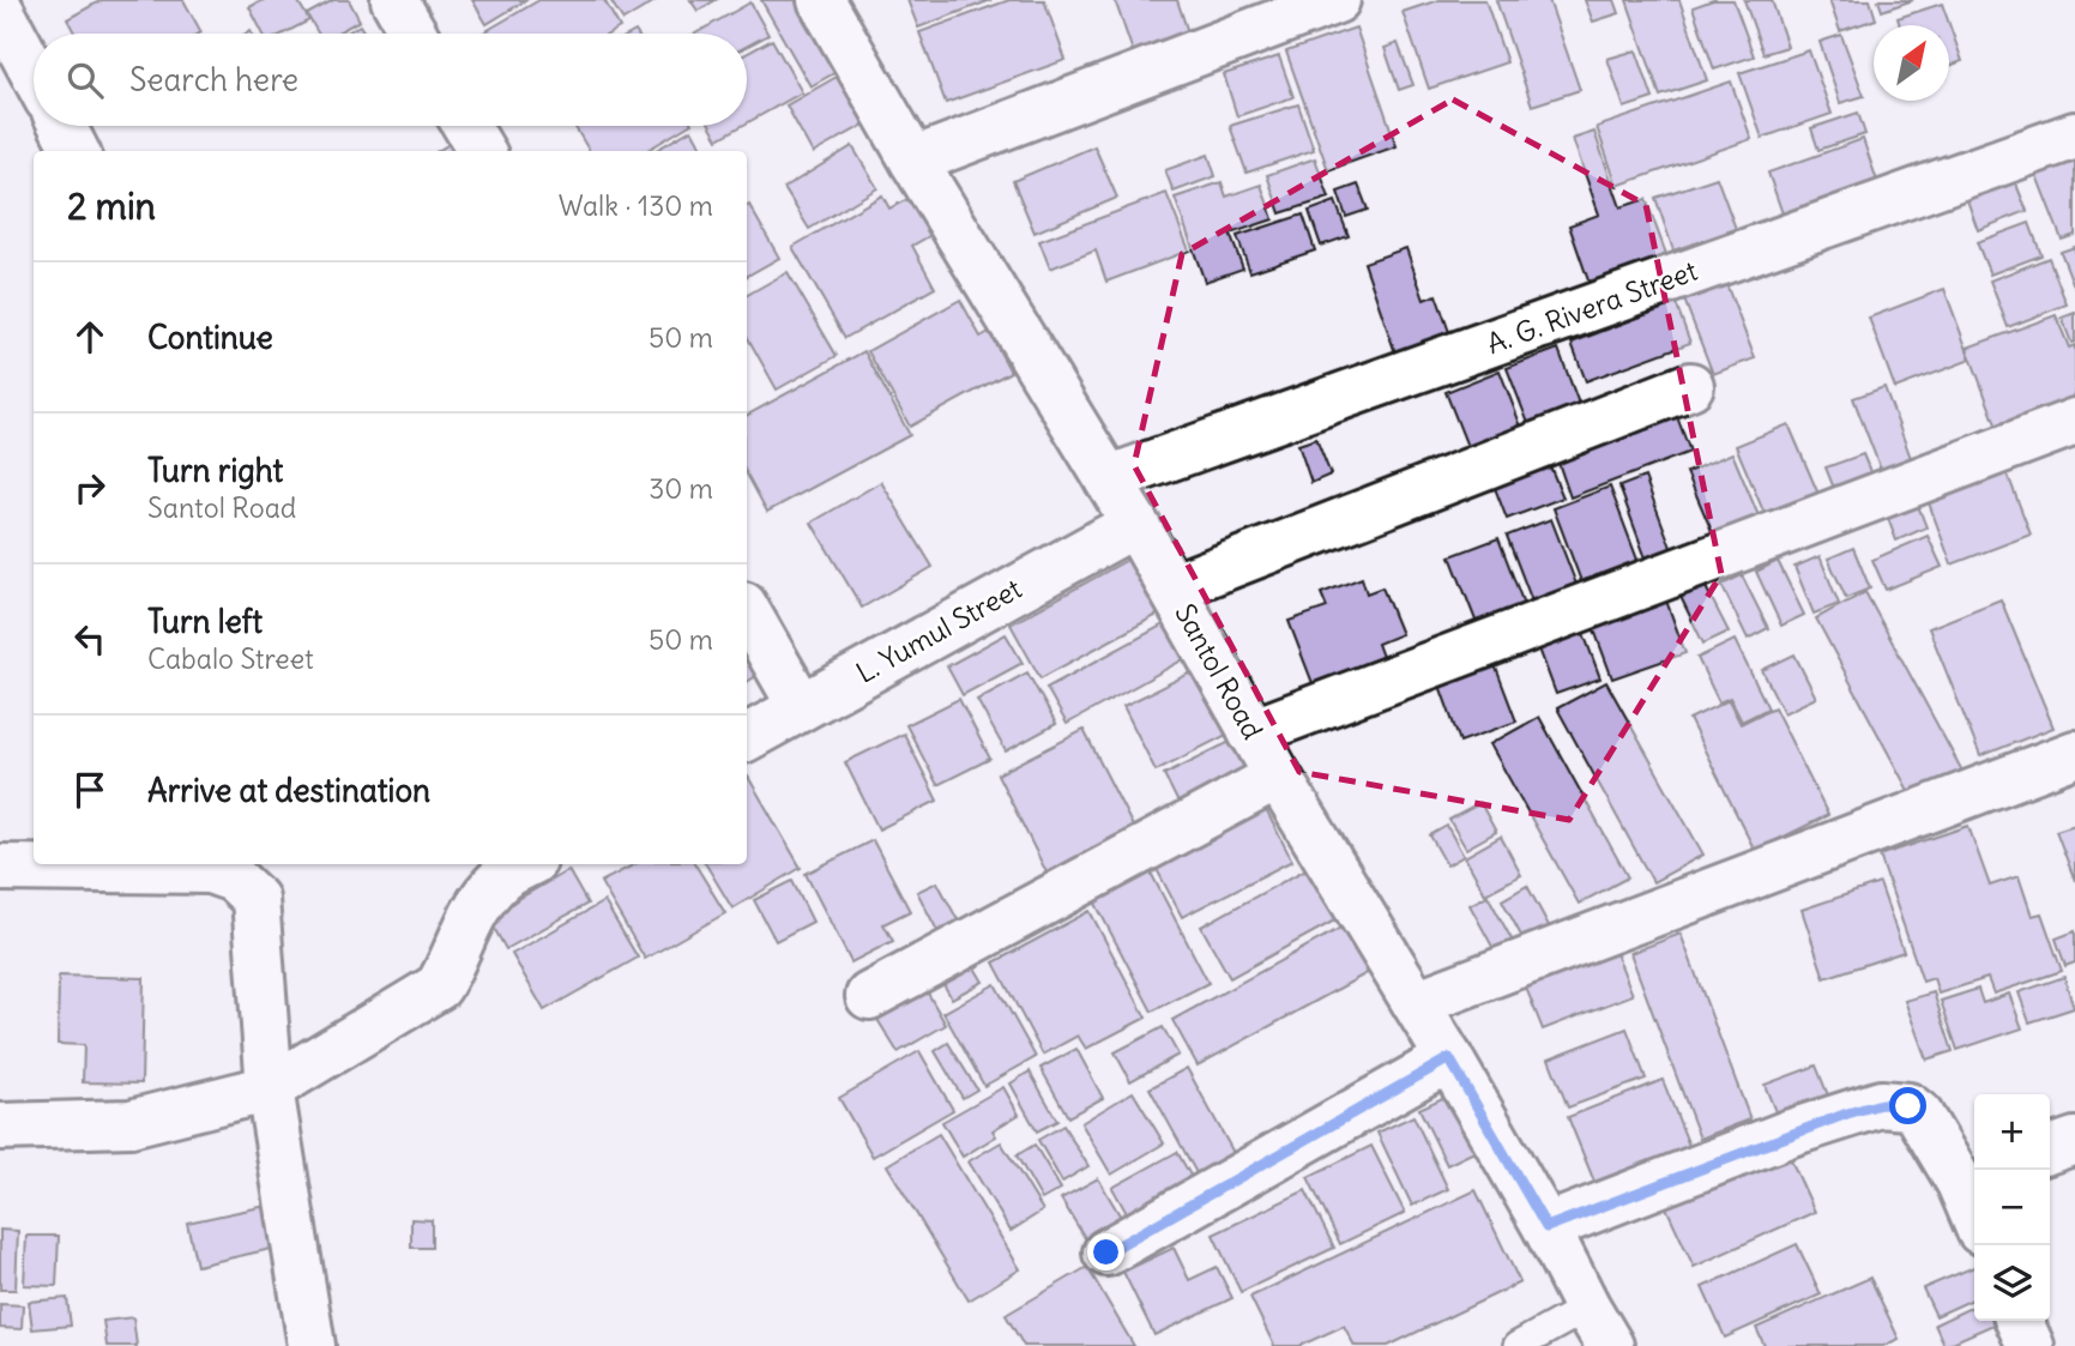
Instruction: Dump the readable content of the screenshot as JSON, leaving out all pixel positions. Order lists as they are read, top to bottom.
{
  "streets": {
    "street": ["A. G. Rivera Street", "L. Yumul Street", "Santol Road"]
  },
  "crossings": [
    ["A. G. Rivera Street", "Santol Road"],
    ["L. Yumul Street", "Santol Road"]
  ],
  "north": "top right",
  "page": {
    "search": "Search here",
    "heading": ["2 min", "Walk · 130 m"],
    "list": [
      ["Continue", "50 m"],
      ["Turn right", "Santol Road", "30 m"],
      ["Turn left", "Cabalo Street", "50 m"],
      "Arrive at destination"
    ],
    "map_buttons": ["+", "−"]
  }
}
